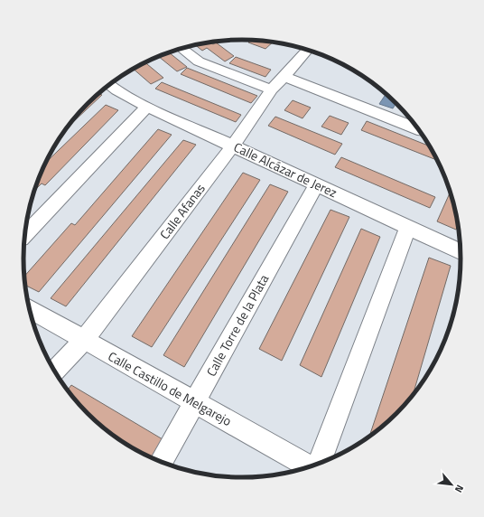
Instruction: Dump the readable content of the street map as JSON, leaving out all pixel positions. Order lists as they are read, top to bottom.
{
  "streets": {
    "street": [
      "Calle Alcázar de Jerez",
      "Calle Afanas",
      "Calle Torre de la Plata",
      "Calle Castillo de Melgarejo"
    ]
  },
  "crossings": [
    ["Calle Alcázar de Jerez", "Calle Afanas"],
    ["Calle Alcázar de Jerez", "Calle Torre de la Plata"],
    ["Calle Afanas", "Calle Castillo de Melgarejo"],
    ["Calle Torre de la Plata", "Calle Castillo de Melgarejo"]
  ],
  "north": "bottom right"
}
